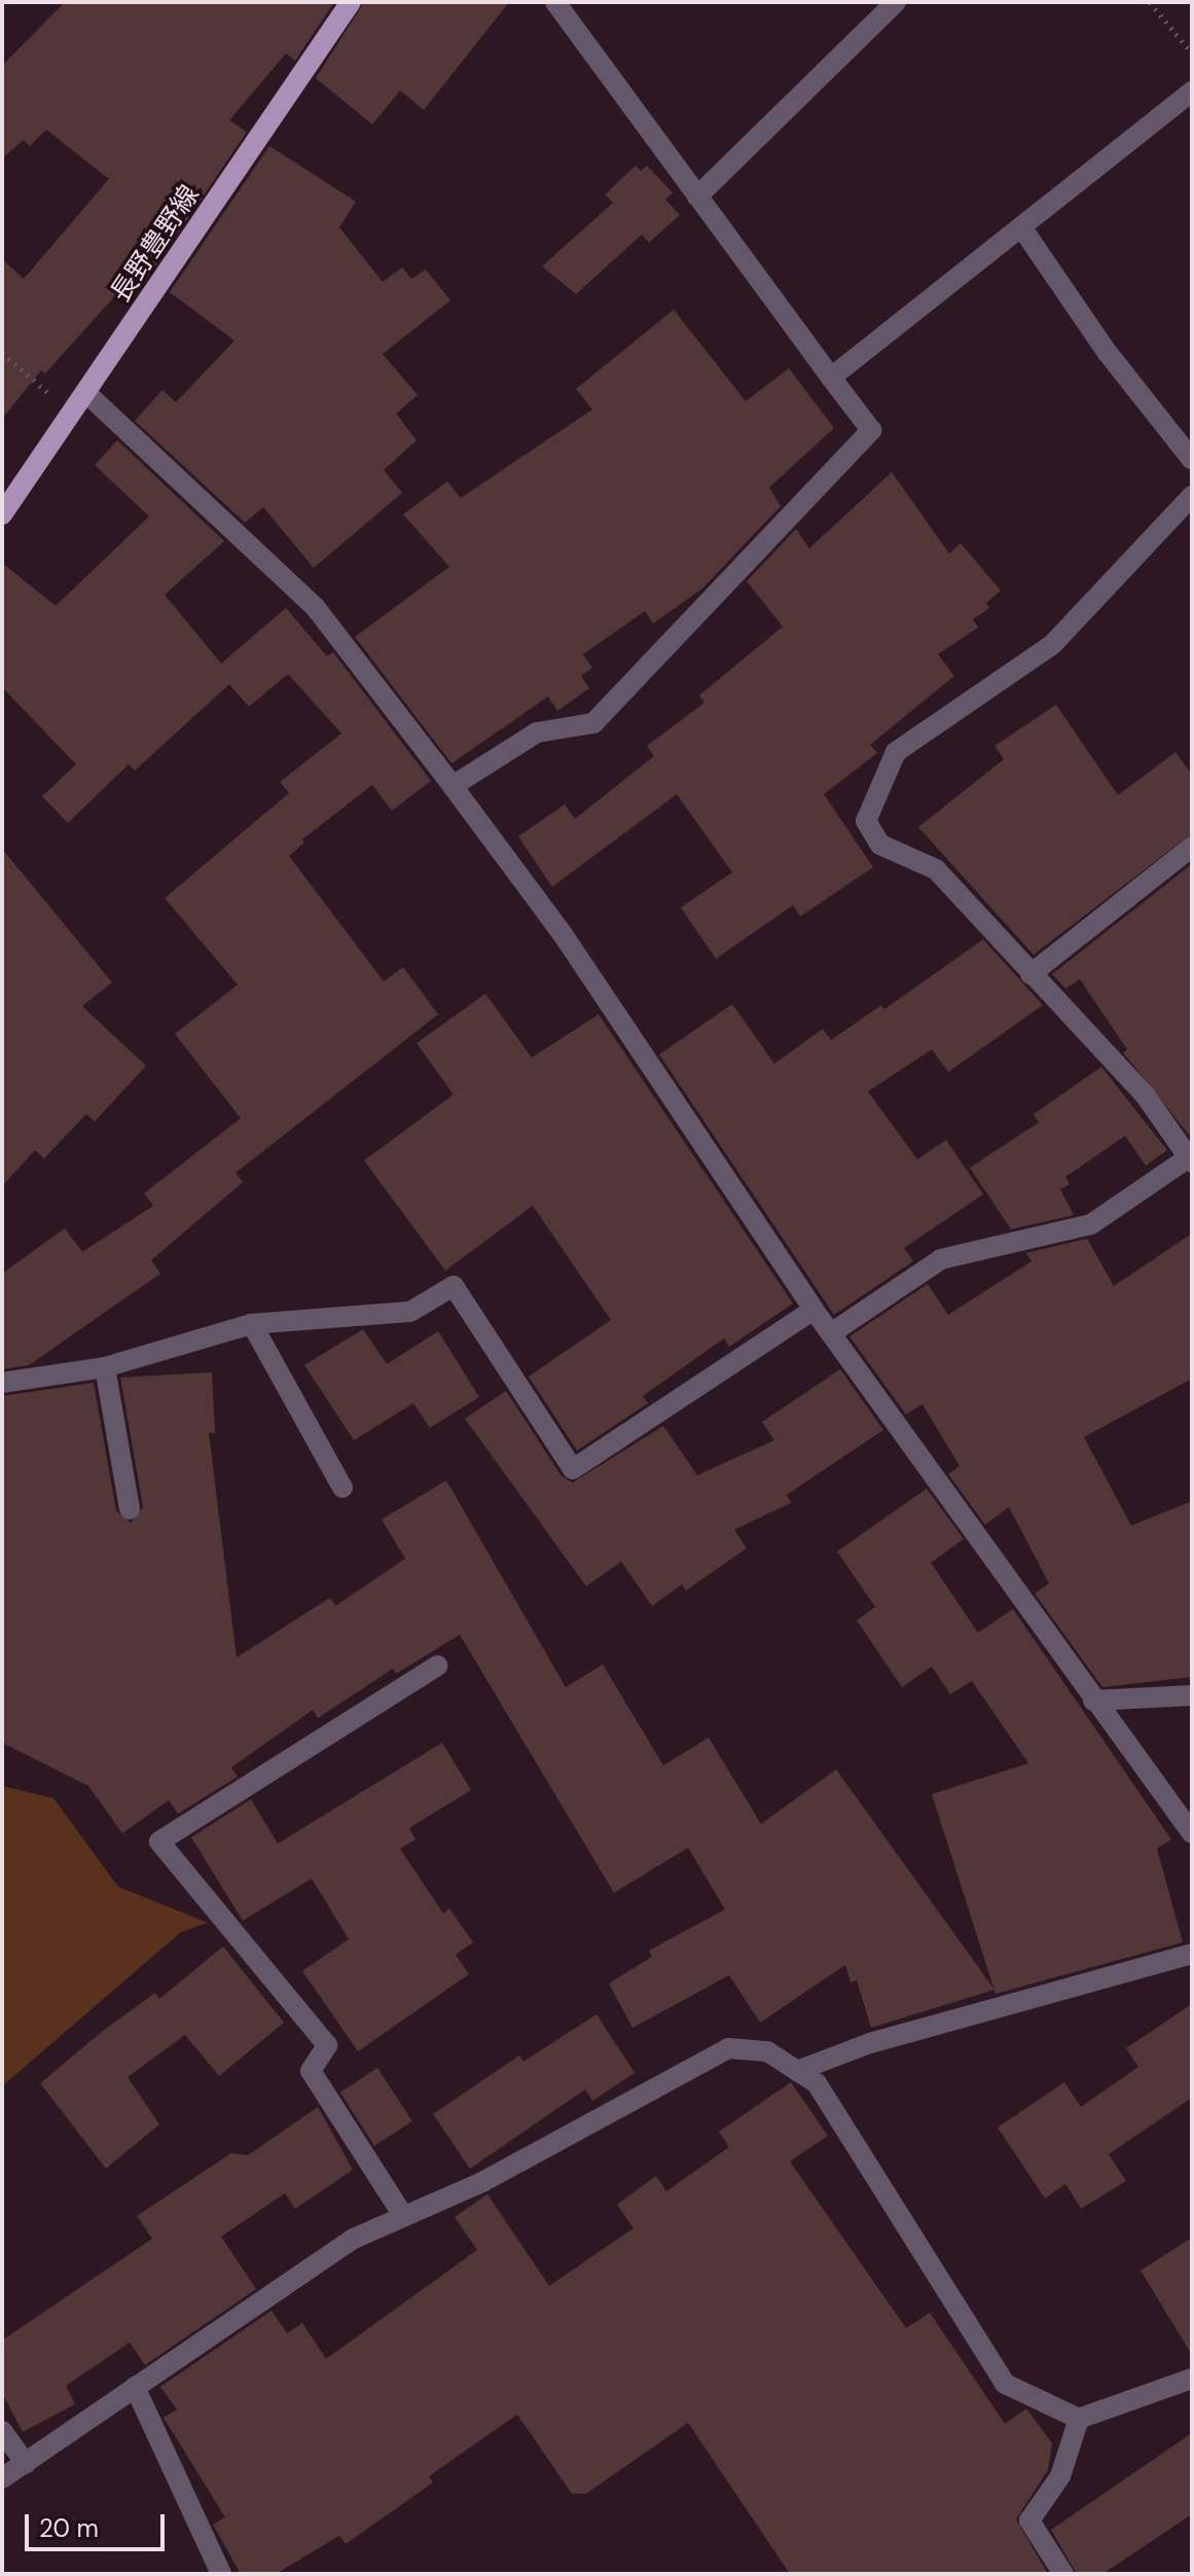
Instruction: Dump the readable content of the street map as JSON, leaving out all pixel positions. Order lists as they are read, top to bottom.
{
  "streets": {
    "main road": ["長野豊野線"]
  },
  "scale_bar": "20 m"
}
